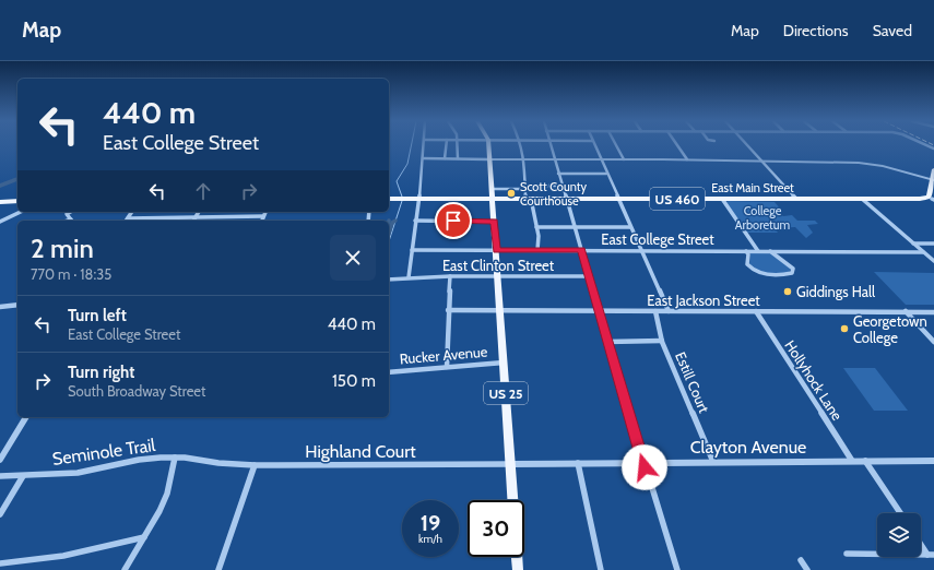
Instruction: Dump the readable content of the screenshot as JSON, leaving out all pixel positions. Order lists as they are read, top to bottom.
{
  "streets": {
    "main road": ["East Main Street", "US 460", "US 25"],
    "street": [
      "East College Street",
      "East Clinton Street",
      "East Jackson Street",
      "Rucker Avenue",
      "Hollyhock Lane",
      "Estill Court",
      "Clayton Avenue",
      "Highland Court",
      "Seminole Trail"
    ]
  },
  "crossings": [
    ["East Main Street", "US 460"],
    ["East Main Street", "US 25"],
    ["US 460", "US 25"],
    ["East College Street", "US 25"],
    ["East Clinton Street", "US 25"],
    ["East Jackson Street", "Hollyhock Lane"],
    ["East Jackson Street", "Estill Court"],
    ["East Jackson Street", "US 25"],
    ["Rucker Avenue", "US 25"],
    ["Hollyhock Lane", "Clayton Avenue"],
    ["Estill Court", "Clayton Avenue"],
    ["US 25", "Clayton Avenue"],
    ["US 25", "Highland Court"],
    ["Clayton Avenue", "Highland Court"],
    ["Highland Court", "Seminole Trail"]
  ],
  "parks": ["College Arboretum"],
  "places": ["Scott County Courthouse", "Giddings Hall", "Georgetown College"],
  "page": {
    "header": "Map",
    "nav": ["Map", "Directions", "Saved"],
    "turn": ["440 m", "East College Street"],
    "heading": ["2 min", "770 m · 18:35"],
    "list": [
      {
        "name": "Turn left",
        "note": "East College Street",
        "value": "440 m"
      },
      {
        "name": "Turn right",
        "note": "South Broadway Street",
        "value": "150 m"
      }
    ],
    "speed": "19 km/h",
    "limit": "30"
  }
}
